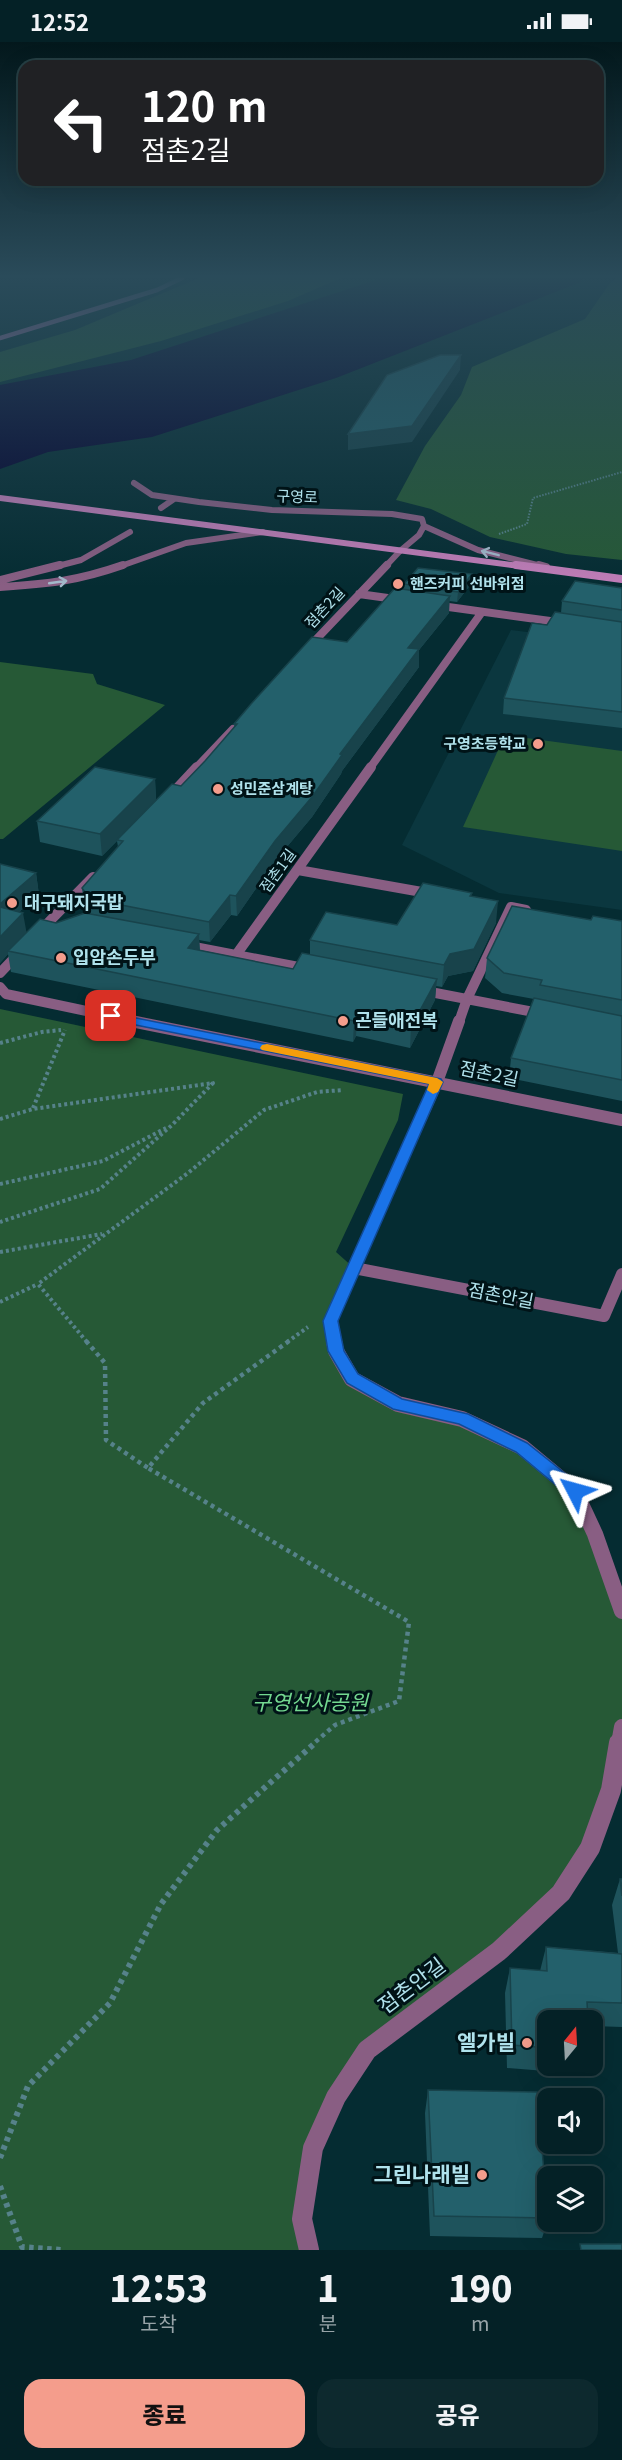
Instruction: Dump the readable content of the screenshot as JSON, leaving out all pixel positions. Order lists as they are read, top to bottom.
{
  "streets": {
    "street": [
      "구영로",
      "점촌2길",
      "점촌1길",
      "점촌안길"
    ]
  },
  "parks": ["구영선사공원"],
  "places": [
    "핸즈커피 선바위점",
    "구영초등학교",
    "성민준삼계탕",
    "대구돼지국밥",
    "입암손두부",
    "곤들애전복",
    "엘가빌",
    "그린나래빌"
  ],
  "north": "top",
  "page": {
    "status": "12:52",
    "turn": ["120 m", "점촌2길"],
    "eta": [
      "12:53",
      "도착",
      "1",
      "분",
      "190",
      "m"
    ],
    "buttons": ["종료", "공유"]
  }
}
